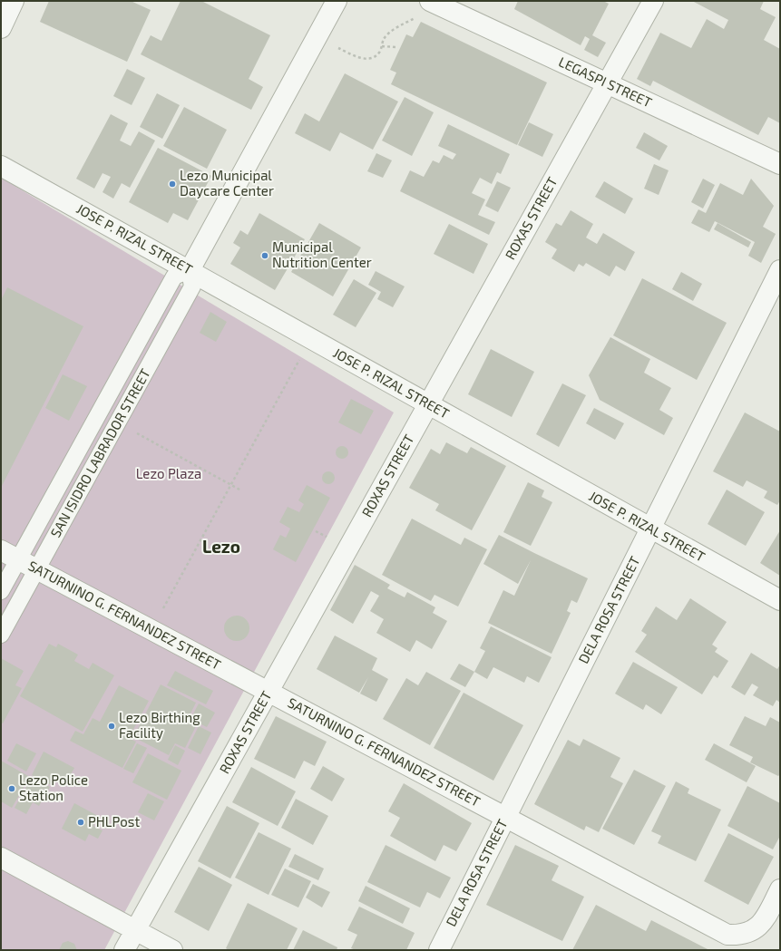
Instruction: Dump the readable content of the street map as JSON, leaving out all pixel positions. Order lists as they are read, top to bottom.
{
  "streets": {
    "street": [
      "LEGASPI STREET",
      "ROXAS STREET",
      "JOSE P. RIZAL STREET",
      "DELA ROSA STREET",
      "SATURNINO G. FERNANDEZ STREET"
    ],
    "lane": ["SAN ISIDRO LABRADOR STREET"]
  },
  "crossings": [
    ["LEGASPI STREET", "ROXAS STREET"],
    ["ROXAS STREET", "JOSE P. RIZAL STREET"],
    ["ROXAS STREET", "SATURNINO G. FERNANDEZ STREET"],
    ["JOSE P. RIZAL STREET", "SAN ISIDRO LABRADOR STREET"],
    ["JOSE P. RIZAL STREET", "DELA ROSA STREET"],
    ["SAN ISIDRO LABRADOR STREET", "SATURNINO G. FERNANDEZ STREET"],
    ["DELA ROSA STREET", "SATURNINO G. FERNANDEZ STREET"]
  ],
  "districts": ["Lezo"],
  "parks": ["Lezo Plaza"],
  "places": [
    "Lezo Municipal Daycare Center",
    "Municipal Nutrition Center",
    "Lezo Birthing Facility",
    "Lezo Police Station",
    "PHLPost"
  ]
}
